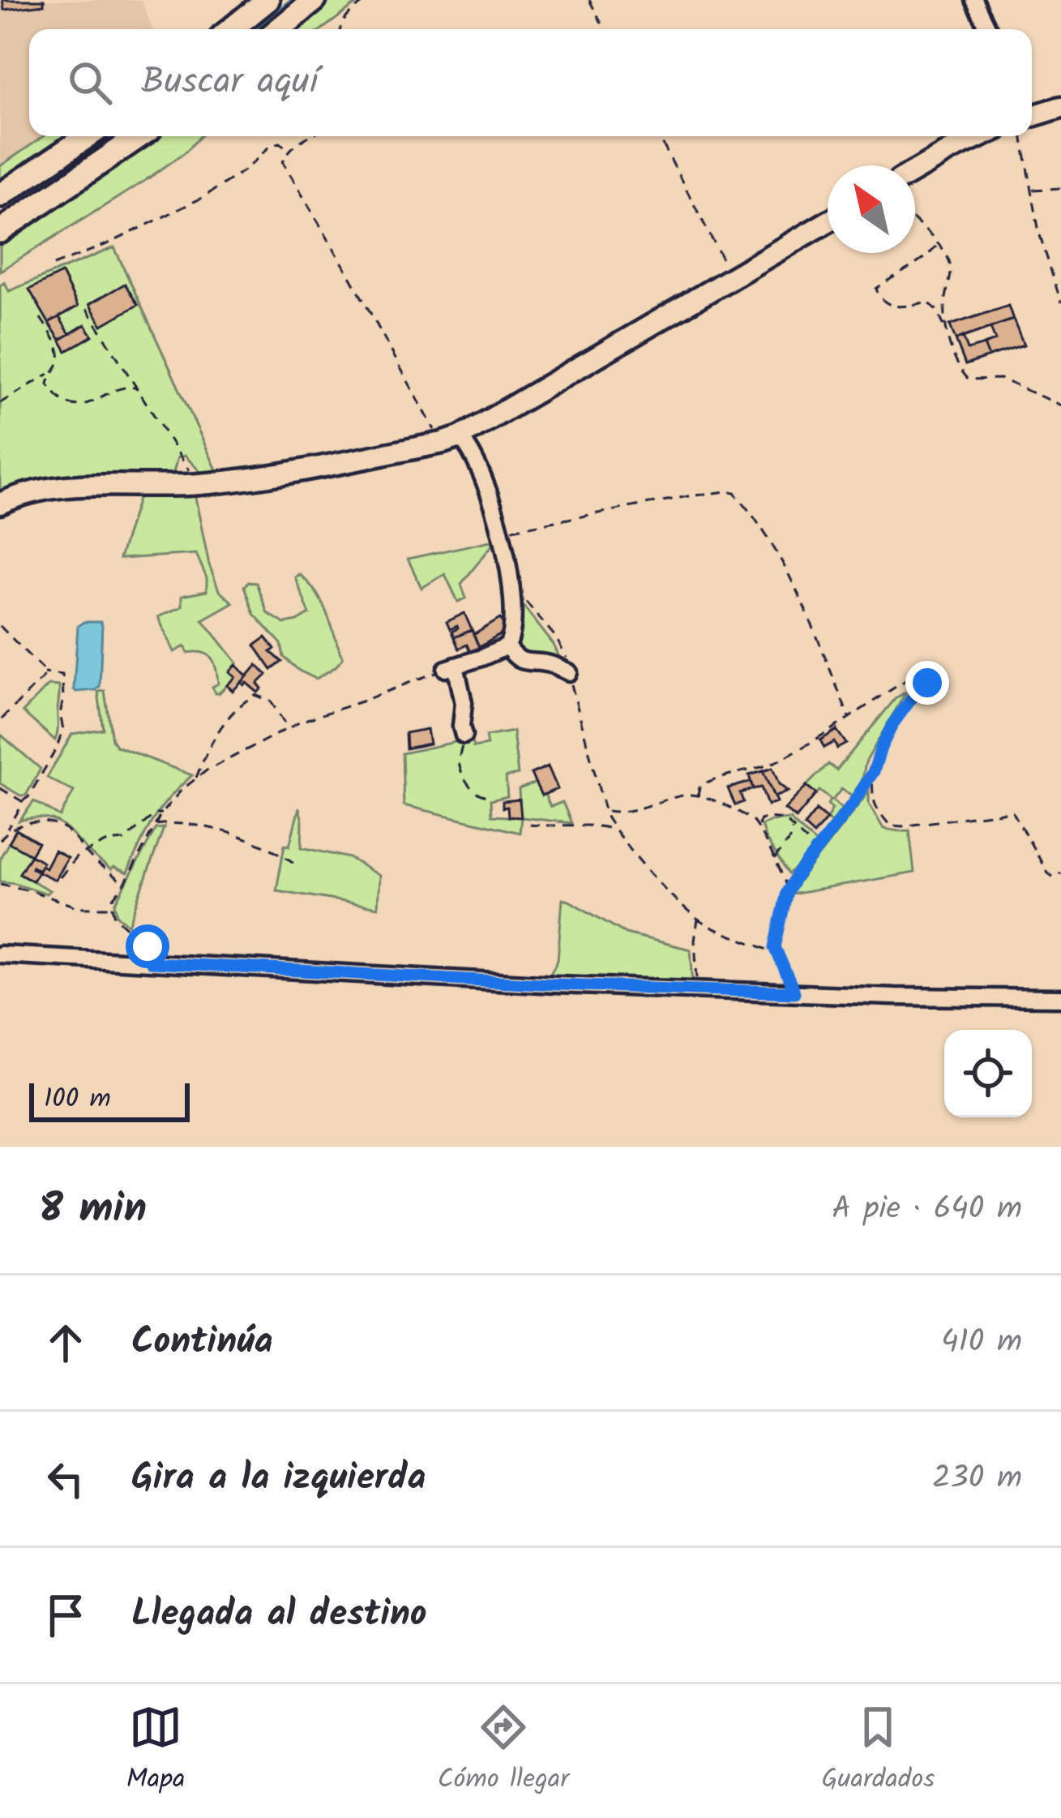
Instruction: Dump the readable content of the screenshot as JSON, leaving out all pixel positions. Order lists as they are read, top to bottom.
{
  "scale_bar": "100 m",
  "north": "top left",
  "page": {
    "search": "Buscar aquí",
    "scale": "100 m",
    "heading": ["8 min", "A pie · 640 m"],
    "list": [
      ["Continúa", "410 m"],
      ["Gira a la izquierda", "230 m"],
      "Llegada al destino"
    ],
    "nav": ["Mapa", "Cómo llegar", "Guardados"]
  }
}
